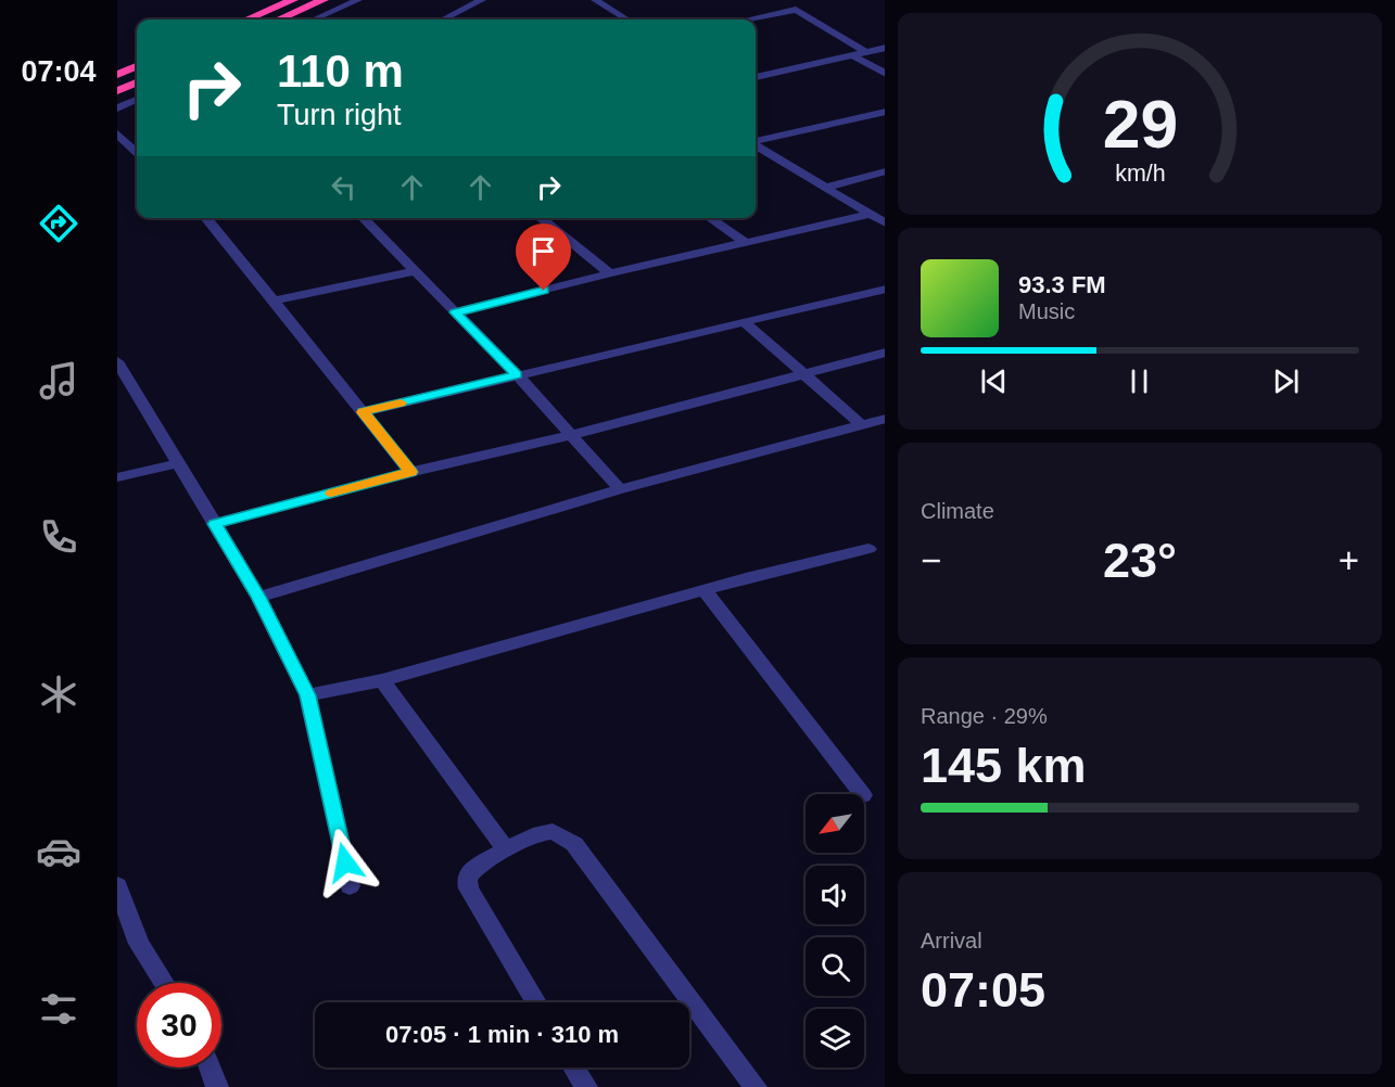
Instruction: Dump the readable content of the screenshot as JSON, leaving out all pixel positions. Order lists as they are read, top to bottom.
{
  "north": "bottom left",
  "page": {
    "tabs": "07:04",
    "turn": ["110 m", "Turn right"],
    "song": ["93.3 FM", "Music"],
    "tile": [
      "Climate",
      ["Range · 29%", "145 km"],
      ["Arrival", "07:05"]
    ],
    "heat": ["−", "23°", "+"],
    "limit": "30",
    "trip": "07:05 · 1 min · 310 m",
    "gauge": ["29", "km/h"]
  }
}
